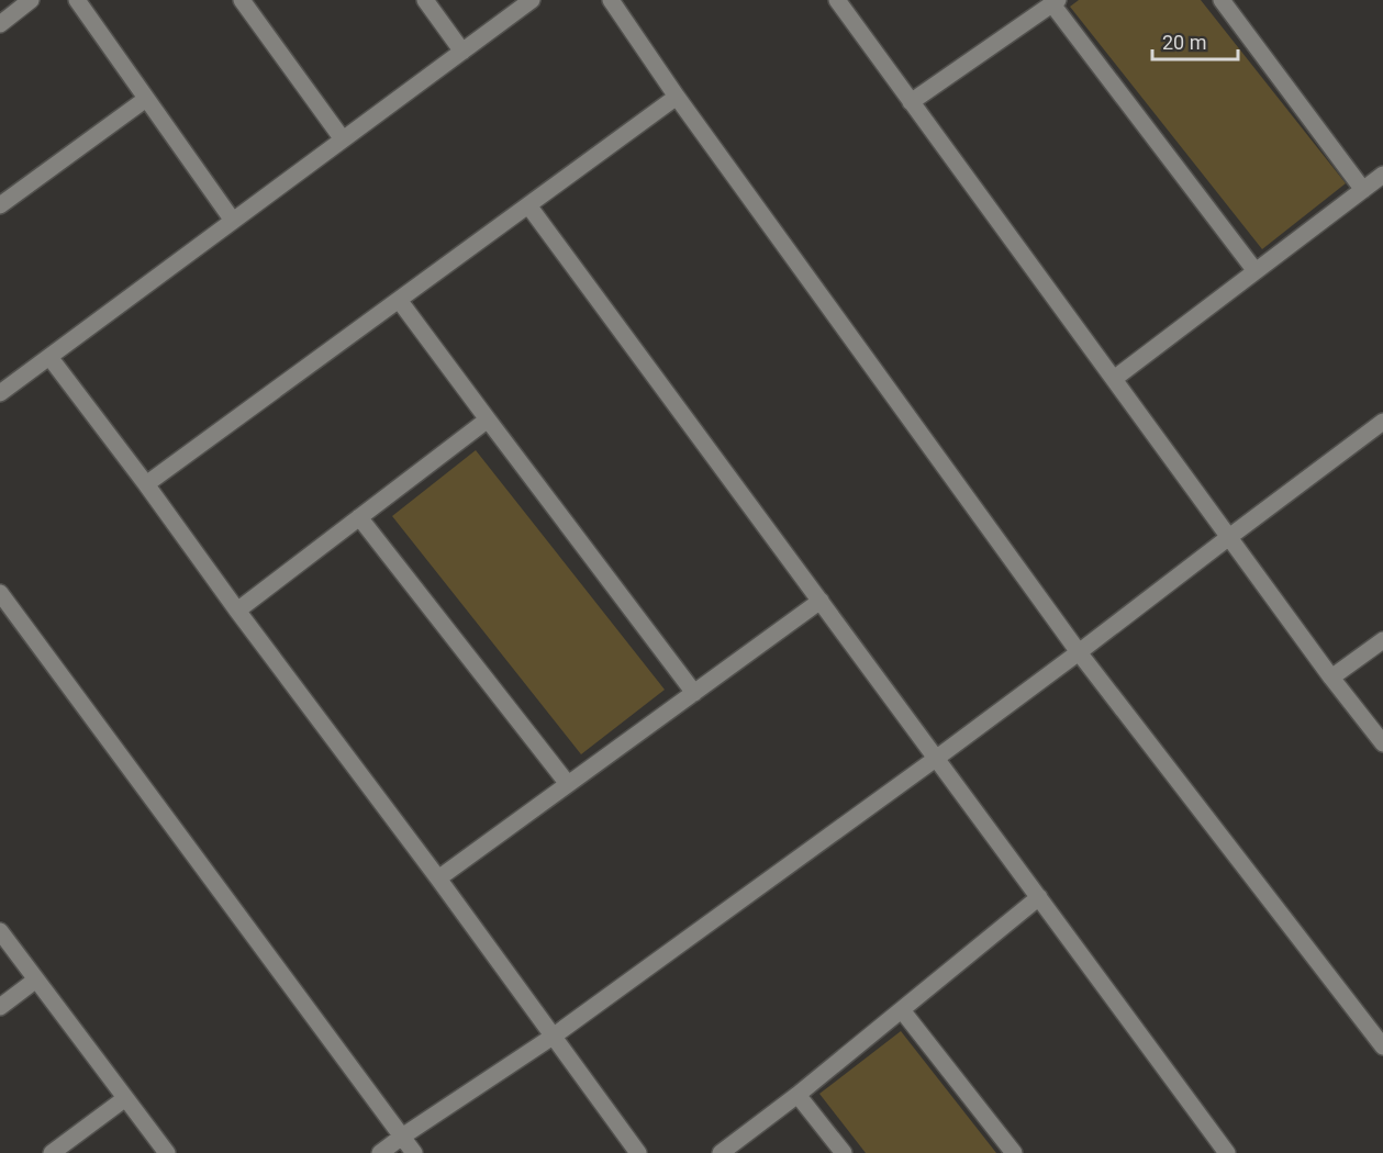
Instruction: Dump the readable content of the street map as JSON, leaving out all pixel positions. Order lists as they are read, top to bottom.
{
  "scale_bar": "20 m"
}
